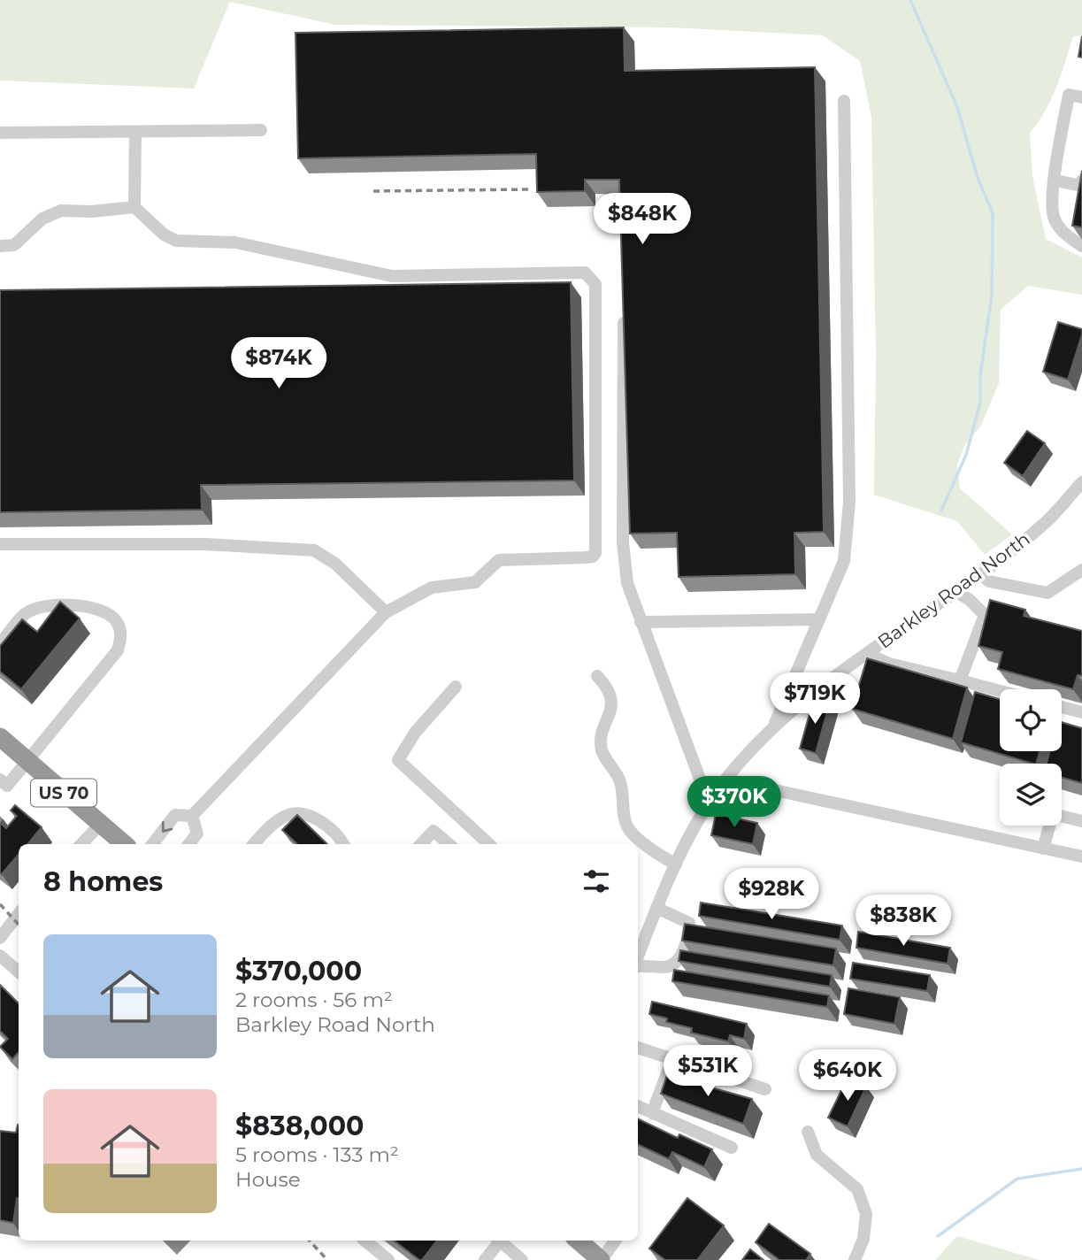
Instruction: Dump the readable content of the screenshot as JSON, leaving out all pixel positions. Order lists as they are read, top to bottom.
{
  "streets": {
    "highway": ["US 70"],
    "street": ["Barkley Road North"]
  },
  "page": {
    "price": [
      "$848K",
      "$874K",
      "$719K",
      "$370K",
      "$928K",
      "$838K",
      "$531K",
      "$640K"
    ],
    "heading": "8 homes",
    "list": [
      {
        "name": "$370,000",
        "note": "2 rooms · 56 m² · Barkley Road North"
      },
      {
        "name": "$838,000",
        "note": "5 rooms · 133 m² · House"
      }
    ]
  }
}
